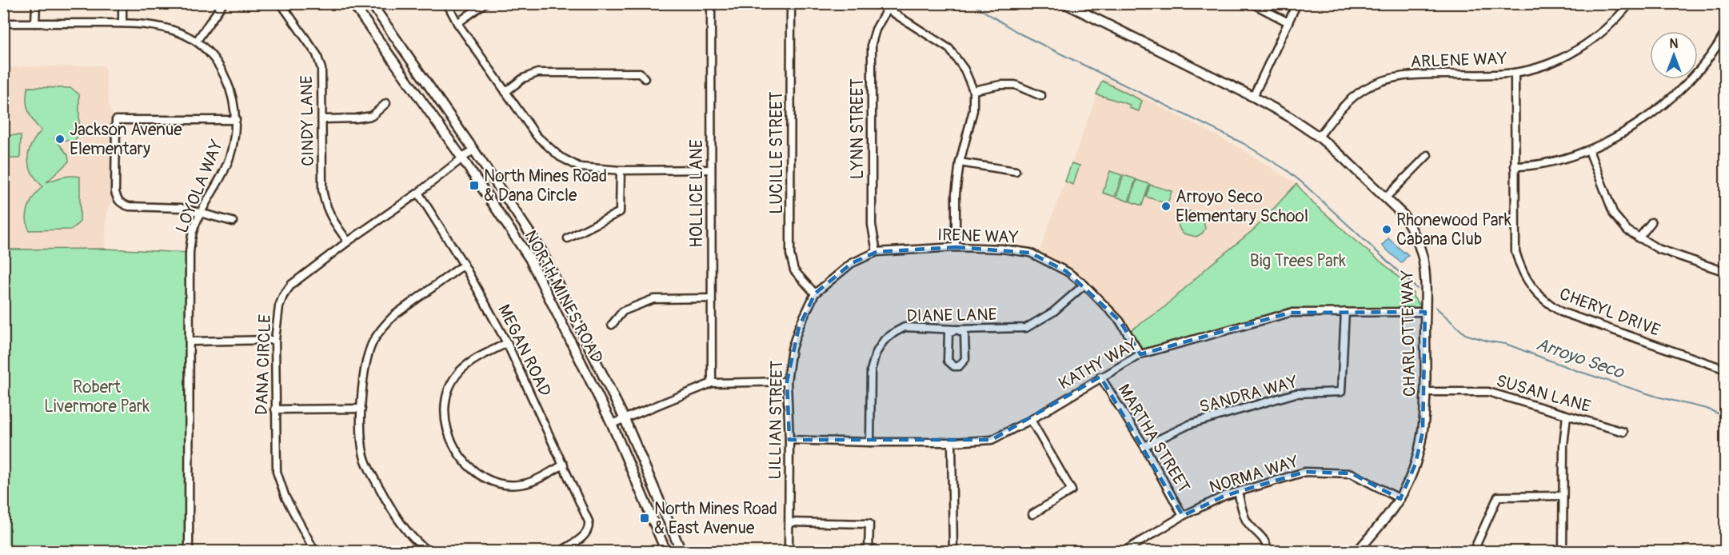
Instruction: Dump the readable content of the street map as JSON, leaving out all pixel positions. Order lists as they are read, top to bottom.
{
  "streets": {
    "main road": ["NORTH MINES ROAD", "CHARLOTTE WAY"],
    "street": [
      "ARLENE WAY",
      "CINDY LANE",
      "LYNN STREET",
      "LUCILLE STREET",
      "LOYOLA WAY",
      "HOLLICE LANE",
      "IRENE WAY",
      "CHERYL DRIVE",
      "DIANE LANE",
      "MEGAN ROAD",
      "KATHY WAY",
      "DANA CIRCLE",
      "SUSAN LANE",
      "SANDRA WAY",
      "LILLIAN STREET",
      "MARTHA STREET",
      "NORMA WAY"
    ]
  },
  "crossings": [
    ["ARLENE WAY", "CHERYL DRIVE"],
    ["ARLENE WAY", "CHARLOTTE WAY"],
    ["CINDY LANE", "DANA CIRCLE"],
    ["LYNN STREET", "IRENE WAY"],
    ["LUCILLE STREET", "IRENE WAY"],
    ["LUCILLE STREET", "LILLIAN STREET"],
    ["IRENE WAY", "DIANE LANE"],
    ["IRENE WAY", "KATHY WAY"],
    ["IRENE WAY", "LILLIAN STREET"],
    ["NORTH MINES ROAD", "DANA CIRCLE"],
    ["DIANE LANE", "KATHY WAY"],
    ["CHARLOTTE WAY", "KATHY WAY"],
    ["CHARLOTTE WAY", "SUSAN LANE"],
    ["CHARLOTTE WAY", "NORMA WAY"],
    ["MEGAN ROAD", "DANA CIRCLE"],
    ["KATHY WAY", "SANDRA WAY"],
    ["KATHY WAY", "LILLIAN STREET"],
    ["KATHY WAY", "MARTHA STREET"],
    ["SANDRA WAY", "MARTHA STREET"],
    ["MARTHA STREET", "NORMA WAY"]
  ],
  "water": ["Arroyo Seco"],
  "parks": ["Big Trees Park", "Robert Livermore Park"],
  "places": {
    "other": ["Jackson Avenue Elementary", "Arroyo Seco Elementary School", "Rhonewood Park Cabana Club"],
    "transit": ["North Mines Road & Dana Circle", "North Mines Road & East Avenue"]
  },
  "north": "top"
}
